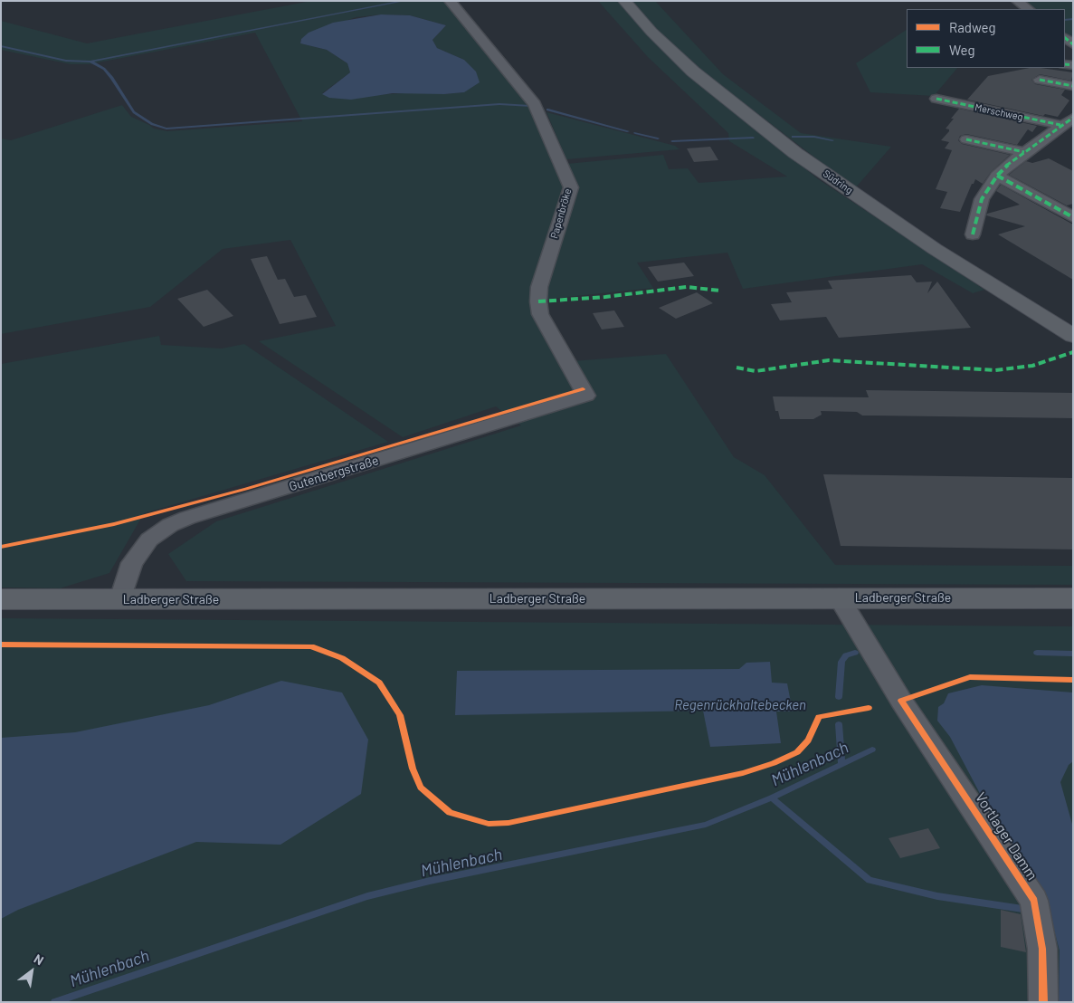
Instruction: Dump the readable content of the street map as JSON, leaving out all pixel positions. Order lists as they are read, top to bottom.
{
  "streets": {
    "main road": ["Südring", "Ladberger Straße"],
    "street": [
      "Merschweg",
      "Papenbröke",
      "Gutenbergstraße",
      "Vortlager Damm"
    ]
  },
  "crossings": [
    ["Papenbröke", "Gutenbergstraße"],
    ["Gutenbergstraße", "Ladberger Straße"],
    ["Ladberger Straße", "Vortlager Damm"]
  ],
  "water": ["Regenrückhaltebecken", "Mühlenbach"],
  "legend": ["Radweg", "Weg"],
  "north": "top right"
}
